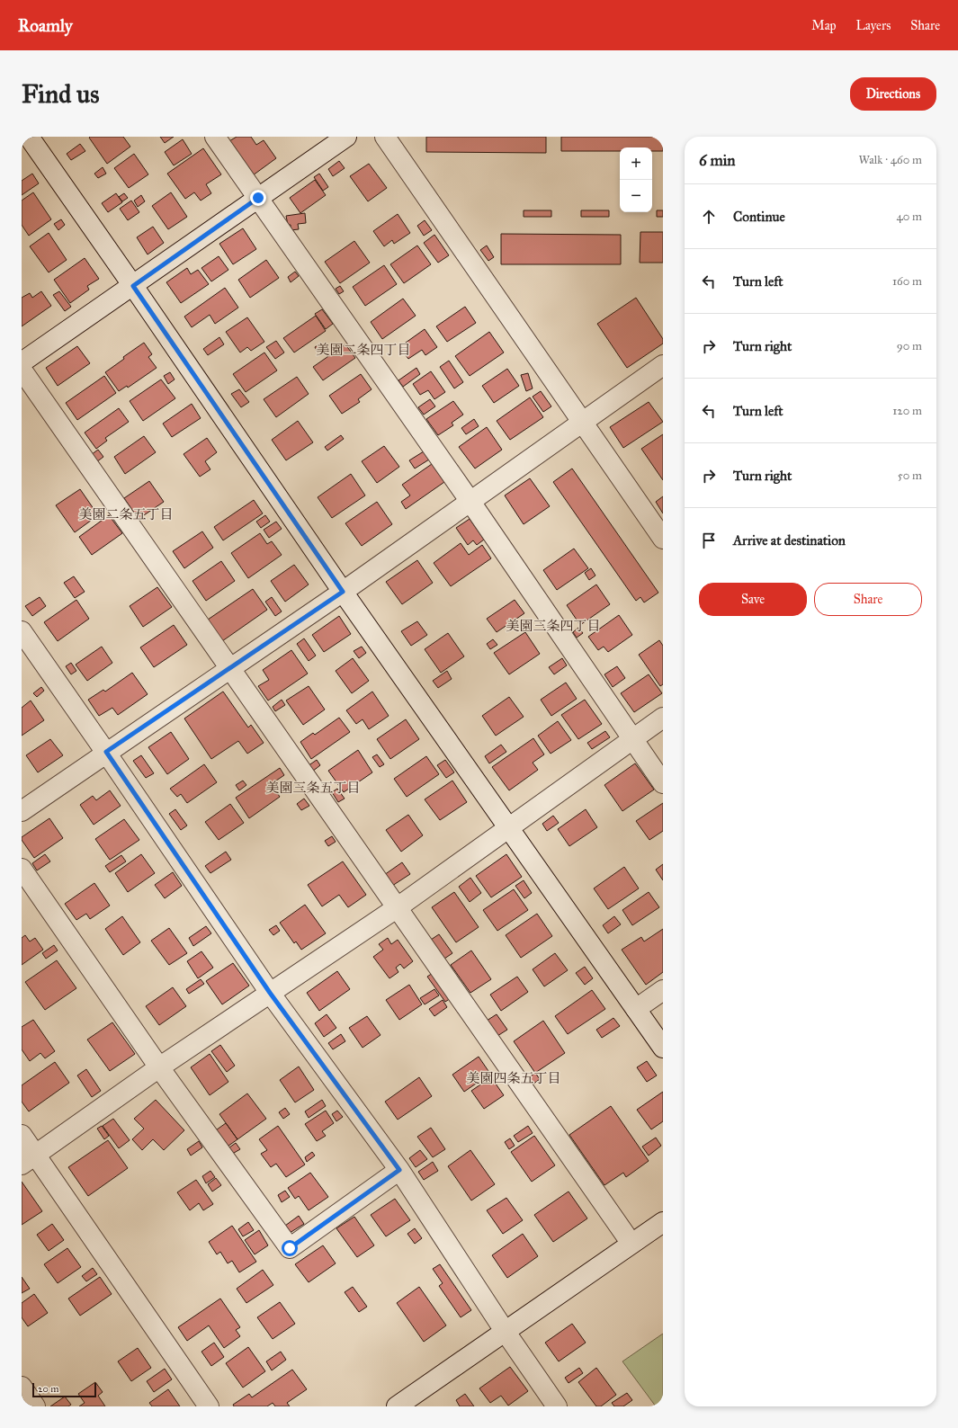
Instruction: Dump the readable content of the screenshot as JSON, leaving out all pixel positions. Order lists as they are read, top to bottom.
{
  "districts": [
    "美園二条四丁目",
    "美園二条五丁目",
    "美園三条四丁目",
    "美園三条五丁目",
    "美園四条五丁目"
  ],
  "scale_bar": "20 m",
  "page": {
    "header": "Roamly",
    "nav": ["Map", "Layers", "Share"],
    "buttons": [
      "Directions",
      ["Save", "Share"]
    ],
    "title": "Find us",
    "heading": ["6 min", "Walk · 460 m"],
    "map_buttons": ["+", "−"],
    "list": [
      ["Continue", "40 m"],
      ["Turn left", "160 m"],
      ["Turn right", "90 m"],
      ["Turn left", "120 m"],
      ["Turn right", "50 m"],
      "Arrive at destination"
    ],
    "scale": "20 m"
  }
}
